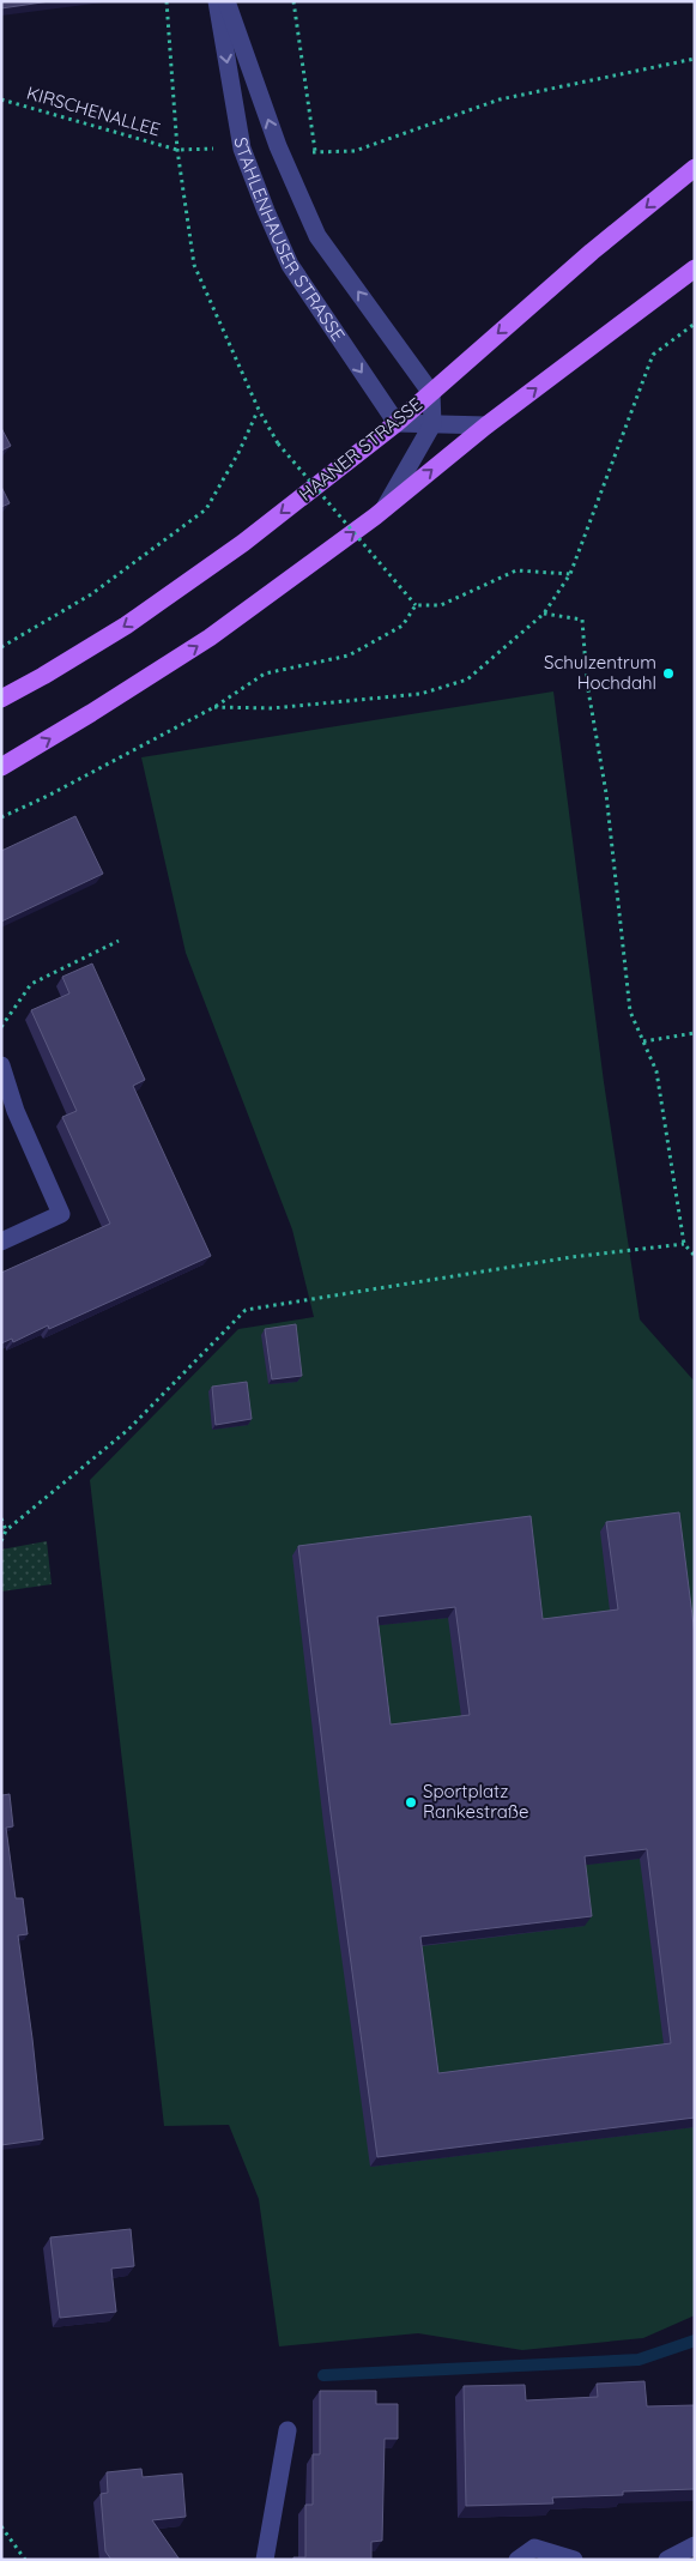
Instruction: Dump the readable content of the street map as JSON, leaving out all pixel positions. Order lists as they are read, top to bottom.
{
  "streets": {
    "main road": ["HAANER STRASSE"],
    "street": ["STAHLENHAUSER STRASSE"],
    "path": ["KIRSCHENALLEE"]
  },
  "crossings": [
    ["KIRSCHENALLEE", "STAHLENHAUSER STRASSE"],
    ["STAHLENHAUSER STRASSE", "HAANER STRASSE"]
  ],
  "places": ["Schulzentrum Hochdahl", "Sportplatz Rankestraße"]
}
